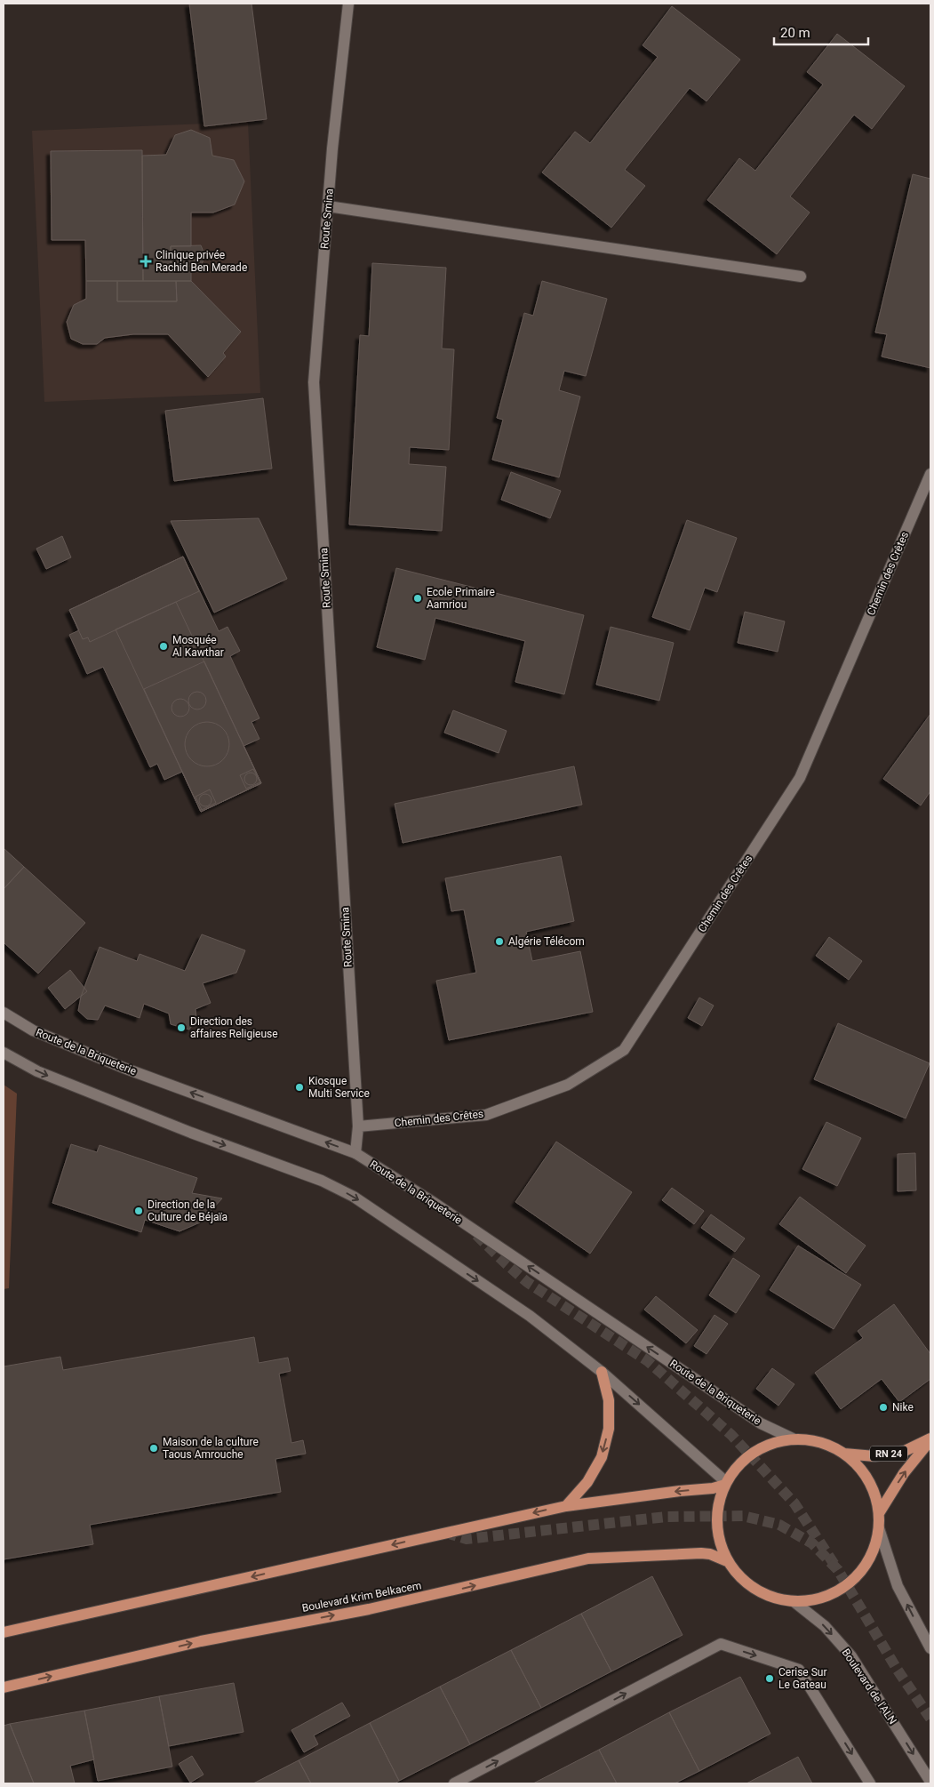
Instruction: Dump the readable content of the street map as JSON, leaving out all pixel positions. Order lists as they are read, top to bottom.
{
  "streets": {
    "main road": ["RN 24", "Boulevard Krim Belkacem"],
    "street": [
      "Route Smina",
      "Chemin des Crêtes",
      "Route de la Briqueterie",
      "Boulevard de l'ALN"
    ]
  },
  "crossings": [
    ["Route Smina", "Chemin des Crêtes"],
    ["Route Smina", "Route de la Briqueterie"]
  ],
  "places": {
    "health": ["Clinique privée Rachid Ben Merade"],
    "other": [
      "Ecole Primaire Aamriou",
      "Mosquée Al Kawthar",
      "Algérie Télécom",
      "Direction des affaires Religieuse",
      "Kiosque Multi Service",
      "Direction de la Culture de Béjaïa",
      "Nike",
      "Maison de la culture Taous Amrouche",
      "Cerise Sur Le Gateau"
    ]
  },
  "scale_bar": "20 m"
}
